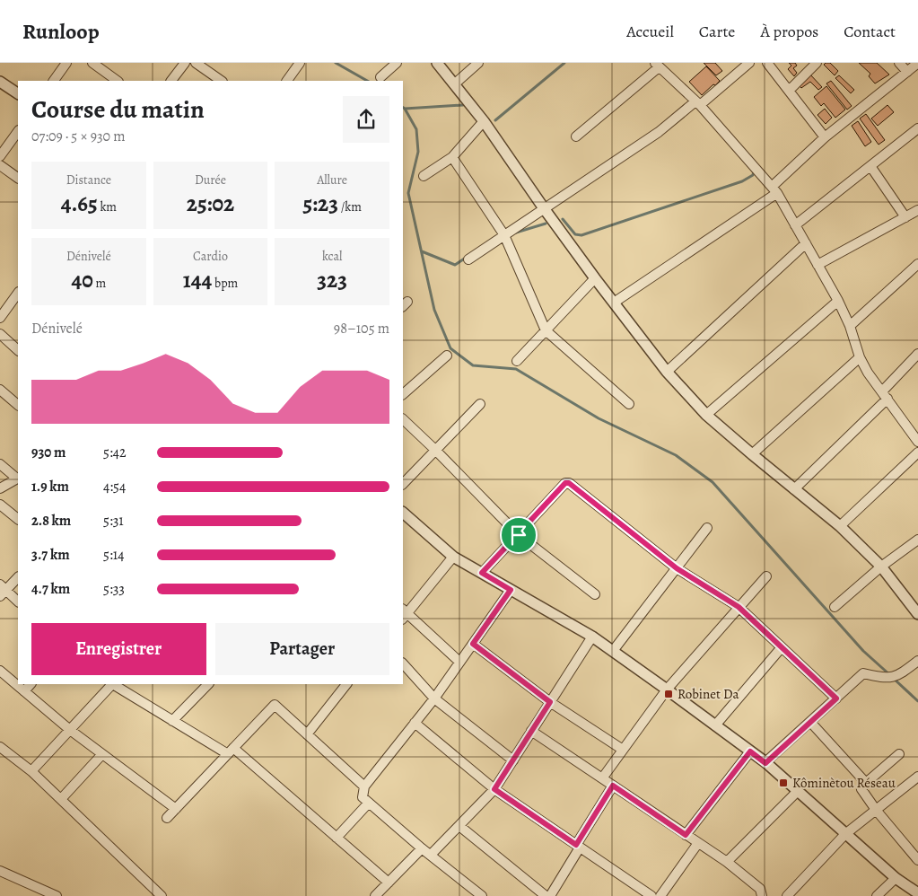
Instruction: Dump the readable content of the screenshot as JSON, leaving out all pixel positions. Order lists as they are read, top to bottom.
{
  "places": {
    "transit": ["Robinet Da", "Kôminètou Réseau"]
  },
  "page": {
    "header": "Runloop",
    "nav": [
      "Accueil",
      "Carte",
      "À propos",
      "Contact"
    ],
    "heading": ["Course du matin", "07:09 · 5 × 930 m"],
    "stats": [
      ["Distance", "4.65 km"],
      ["Durée", "25:02"],
      ["Allure", "5:23 /km"],
      ["Dénivelé", "40 m"],
      ["Cardio", "144 bpm"],
      ["kcal", "323"]
    ],
    "chart": ["Dénivelé", "98–105 m"],
    "list": [
      {
        "name": "930 m",
        "note": "5:42"
      },
      {
        "name": "1.9 km",
        "note": "4:54"
      },
      {
        "name": "2.8 km",
        "note": "5:31"
      },
      {
        "name": "3.7 km",
        "note": "5:14"
      },
      {
        "name": "4.7 km",
        "note": "5:33"
      }
    ],
    "buttons": ["Enregistrer", "Partager"]
  }
}
